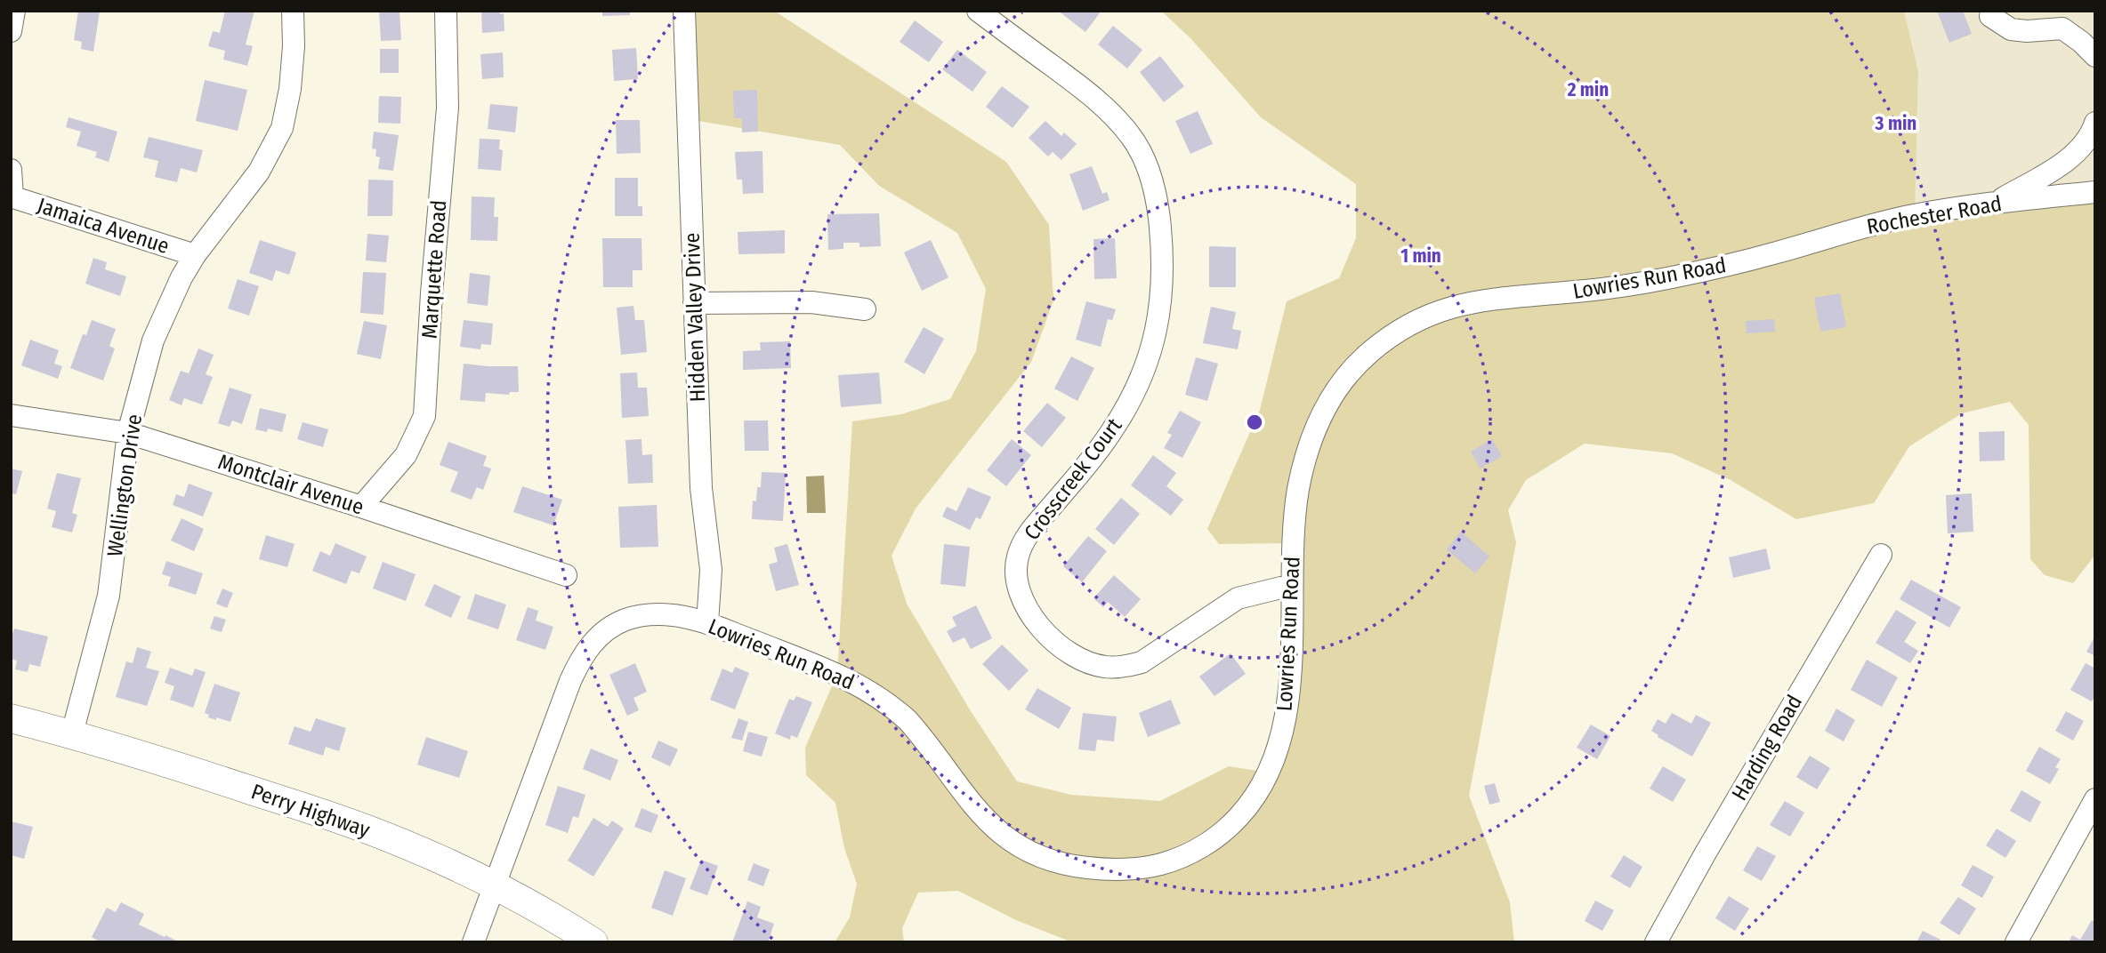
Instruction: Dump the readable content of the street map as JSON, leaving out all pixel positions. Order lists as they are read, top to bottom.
{
  "streets": {
    "main road": ["Perry Highway"],
    "street": [
      "Rochester Road",
      "Jamaica Avenue",
      "Marquette Road",
      "Lowries Run Road",
      "Hidden Valley Drive",
      "Crosscreek Court",
      "Montclair Avenue",
      "Wellington Drive",
      "Harding Road"
    ]
  },
  "crossings": [
    ["Rochester Road", "Lowries Run Road"],
    ["Jamaica Avenue", "Wellington Drive"],
    ["Marquette Road", "Montclair Avenue"],
    ["Lowries Run Road", "Hidden Valley Drive"],
    ["Lowries Run Road", "Crosscreek Court"],
    ["Lowries Run Road", "Perry Highway"],
    ["Montclair Avenue", "Wellington Drive"],
    ["Wellington Drive", "Perry Highway"]
  ],
  "rings": ["2 min", "3 min", "1 min"]
}
